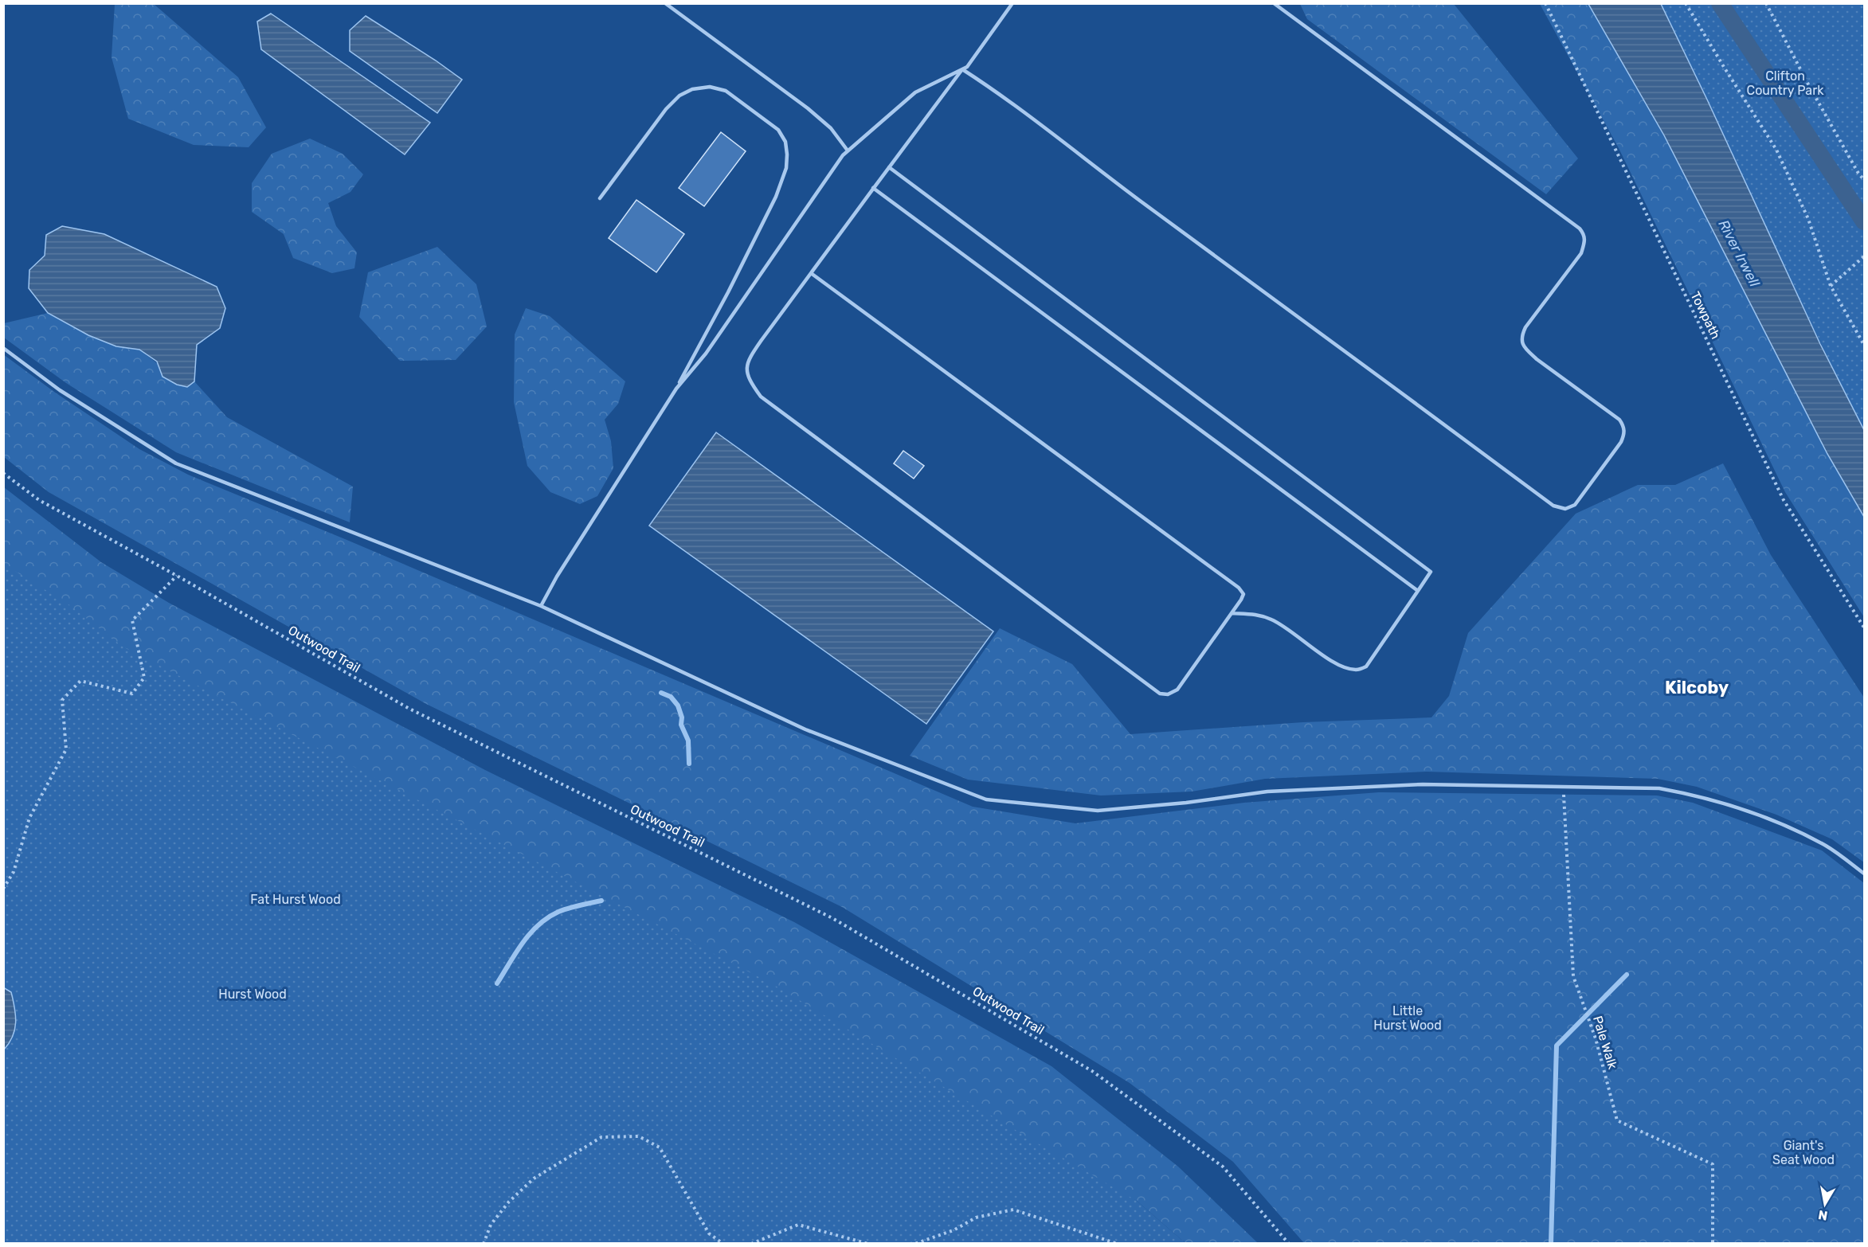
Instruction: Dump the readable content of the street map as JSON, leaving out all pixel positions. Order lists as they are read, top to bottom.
{
  "streets": {
    "path": ["Towpath", "Outwood Trail", "Pale Walk"]
  },
  "districts": ["Kilcoby"],
  "water": ["River Irwell"],
  "parks": [
    "Clifton Country Park",
    "Fat Hurst Wood",
    "Hurst Wood",
    "Little Hurst Wood",
    "Giant's Seat Wood"
  ],
  "north": "bottom"
}
